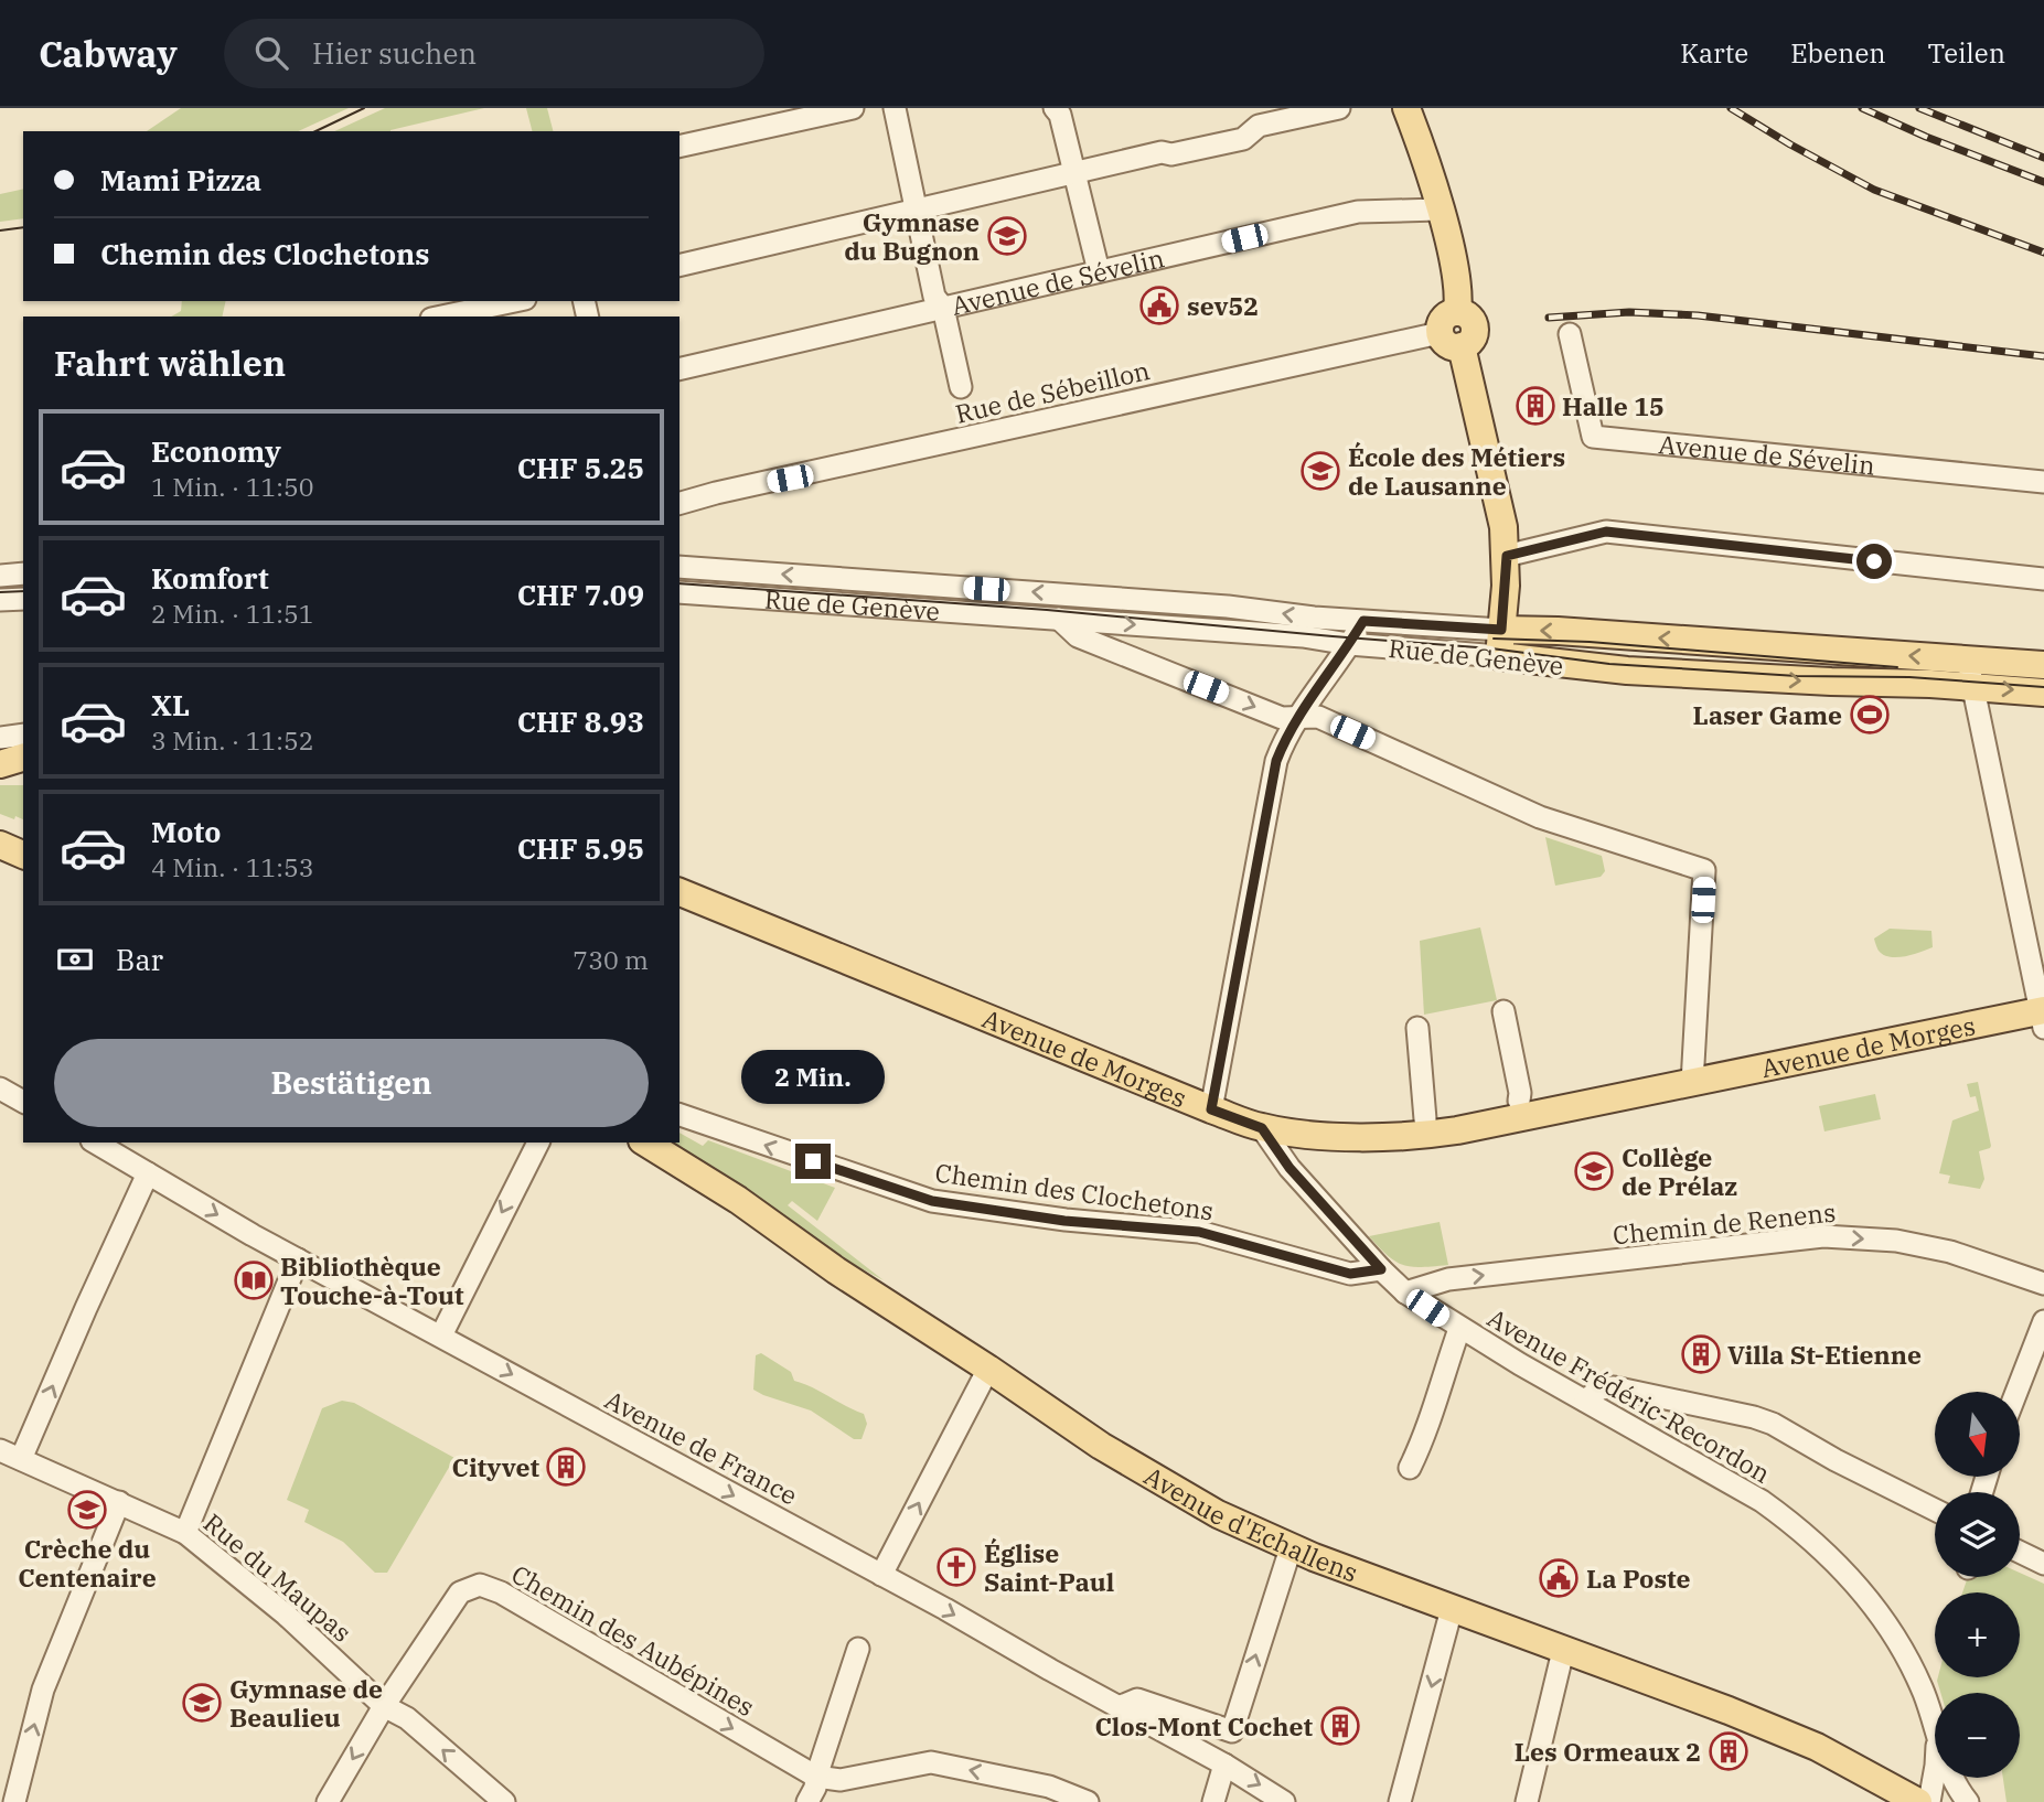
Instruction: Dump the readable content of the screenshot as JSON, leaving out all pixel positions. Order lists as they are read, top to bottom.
{
  "streets": {
    "main road": ["Rue de Genève", "Avenue de Morges", "Avenue d'Echallens"],
    "street": [
      "Avenue de Sévelin",
      "Rue de Sébeillon",
      "Chemin des Clochetons",
      "Chemin de Renens",
      "Avenue Frédéric-Recordon",
      "Avenue de France",
      "Rue du Maupas",
      "Chemin des Aubépines"
    ]
  },
  "crossings": [
    ["Avenue de Morges", "Avenue Frédéric-Recordon"],
    ["Chemin des Clochetons", "Avenue Frédéric-Recordon"],
    ["Chemin de Renens", "Avenue Frédéric-Recordon"],
    ["Rue du Maupas", "Chemin des Aubépines"]
  ],
  "one_way": ["Chemin des Clochetons", "Avenue de France", "Chemin des Aubépines"],
  "places": {
    "school or university": [
      "Gymnase du Bugnon",
      "École des Métiers de Lausanne",
      "Collège de Prélaz",
      "Crèche du Centenaire",
      "Gymnase de Beaulieu"
    ],
    "public building": ["sev52", "La Poste"],
    "building": [
      "Halle 15",
      "Villa St-Etienne",
      "Cityvet",
      "Clos-Mont Cochet",
      "Les Ormeaux 2"
    ],
    "sports": ["Laser Game"],
    "library": ["Bibliothèque Touche-à-Tout"],
    "church": ["Église Saint-Paul"]
  },
  "north": "bottom",
  "page": {
    "header": "Cabway",
    "search": "Hier suchen",
    "nav": ["Karte", "Ebenen", "Teilen"],
    "banner": ["Mami Pizza", "Chemin des Clochetons"],
    "heading": "Fahrt wählen",
    "list": [
      {
        "name": "Economy",
        "note": "1 Min. · 11:50",
        "value": "CHF 5.25"
      },
      {
        "name": "Komfort",
        "note": "2 Min. · 11:51",
        "value": "CHF 7.09"
      },
      {
        "name": "XL",
        "note": "3 Min. · 11:52",
        "value": "CHF 8.93"
      },
      {
        "name": "Moto",
        "note": "4 Min. · 11:53",
        "value": "CHF 5.95"
      }
    ],
    "pay": ["Bar", "730 m"],
    "buttons": "Bestätigen",
    "bubble": "2 Min.",
    "map_buttons": ["+", "−"]
  }
}
